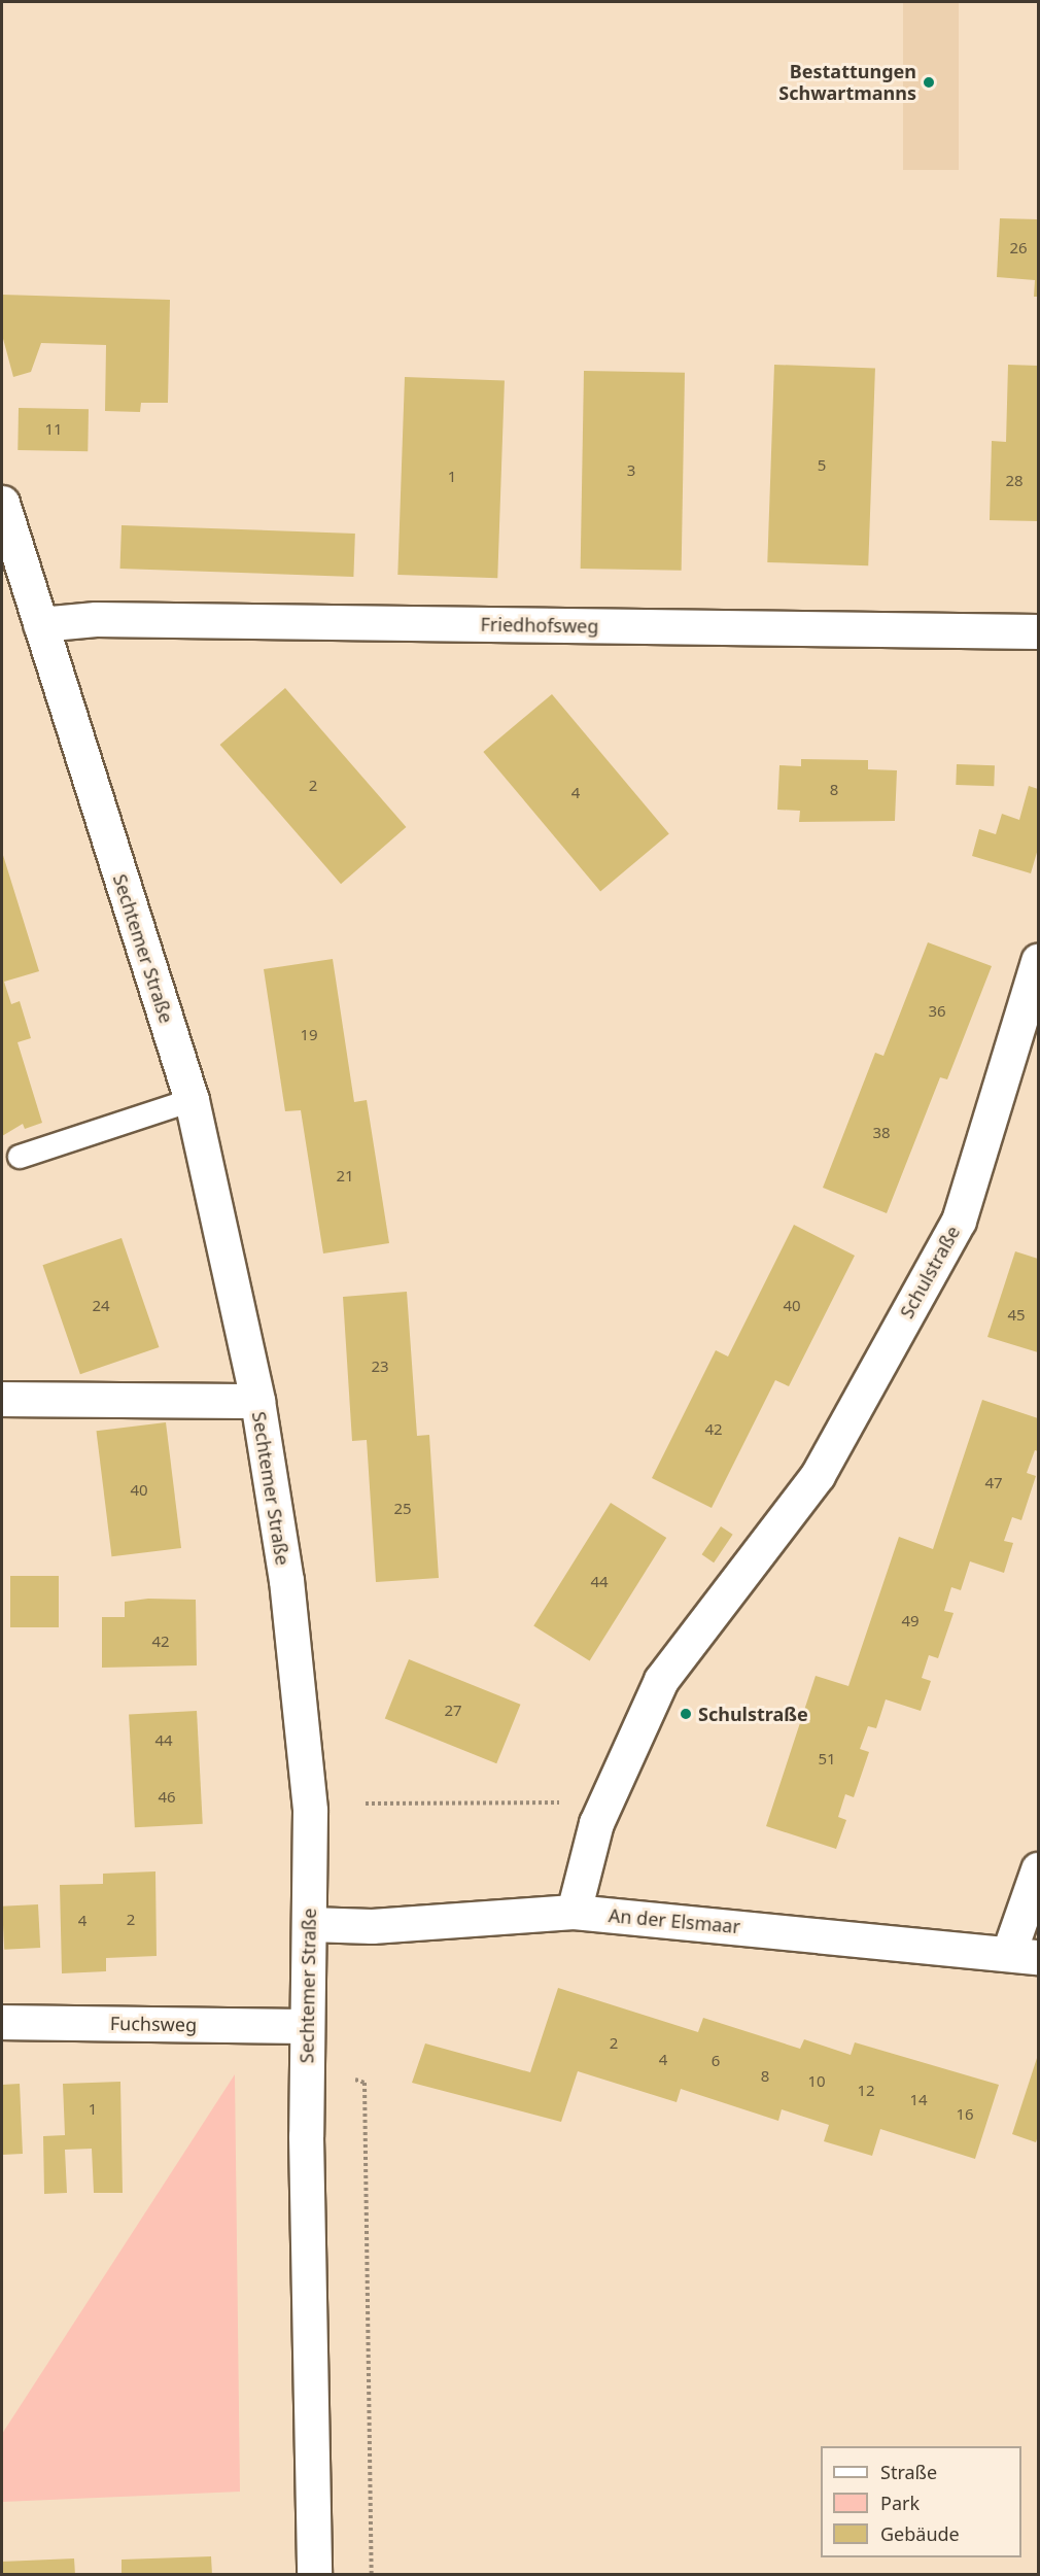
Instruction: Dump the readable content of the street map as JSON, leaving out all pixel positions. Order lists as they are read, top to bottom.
{
  "streets": {
    "street": [
      "Friedhofsweg",
      "Sechtemer Straße",
      "Schulstraße",
      "An der Elsmaar",
      "Fuchsweg"
    ]
  },
  "crossings": [
    ["Friedhofsweg", "Sechtemer Straße"],
    ["Sechtemer Straße", "An der Elsmaar"],
    ["Sechtemer Straße", "Fuchsweg"],
    ["Schulstraße", "An der Elsmaar"]
  ],
  "places": ["Bestattungen Schwartmanns", "Schulstraße"],
  "house_numbers": [
    "26",
    "11",
    "5",
    "3",
    "1",
    "28",
    "2",
    "8",
    "4",
    "36",
    "19",
    "38",
    "21",
    "24",
    "40",
    "45",
    "23",
    "42",
    "47",
    "40",
    "25",
    "44",
    "49",
    "42",
    "27",
    "44",
    "51",
    "46",
    "2",
    "4",
    "2",
    "4",
    "6",
    "8",
    "10",
    "12",
    "14",
    "1",
    "16"
  ],
  "legend": ["Straße", "Park", "Gebäude"]
}
